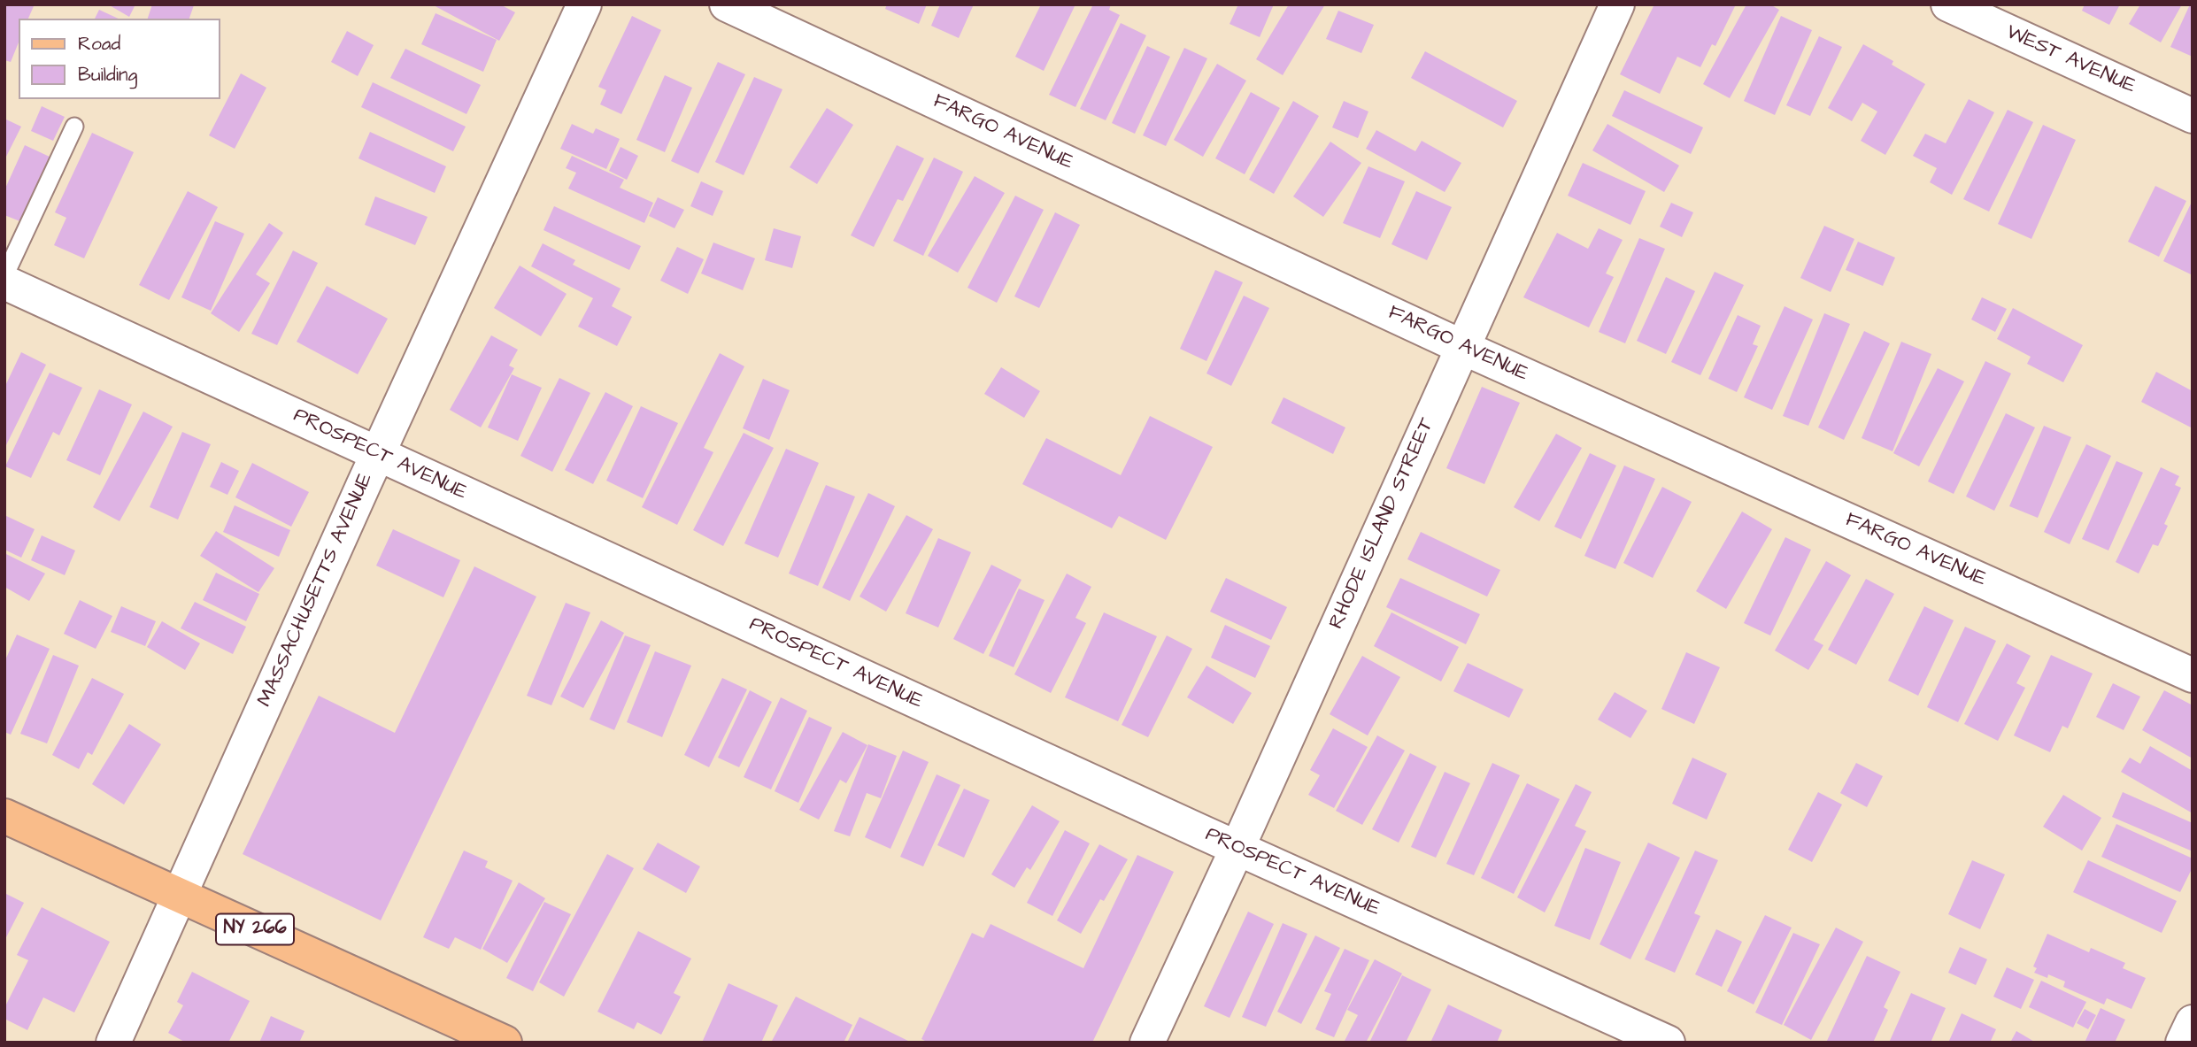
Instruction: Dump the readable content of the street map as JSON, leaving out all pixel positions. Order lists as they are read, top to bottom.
{
  "streets": {
    "main road": ["NY 266"],
    "street": [
      "WEST AVENUE",
      "FARGO AVENUE",
      "PROSPECT AVENUE",
      "RHODE ISLAND STREET",
      "MASSACHUSETTS AVENUE"
    ]
  },
  "crossings": [
    ["FARGO AVENUE", "RHODE ISLAND STREET"],
    ["PROSPECT AVENUE", "RHODE ISLAND STREET"],
    ["PROSPECT AVENUE", "MASSACHUSETTS AVENUE"],
    ["MASSACHUSETTS AVENUE", "NY 266"]
  ],
  "legend": ["Road", "Building"]
}
